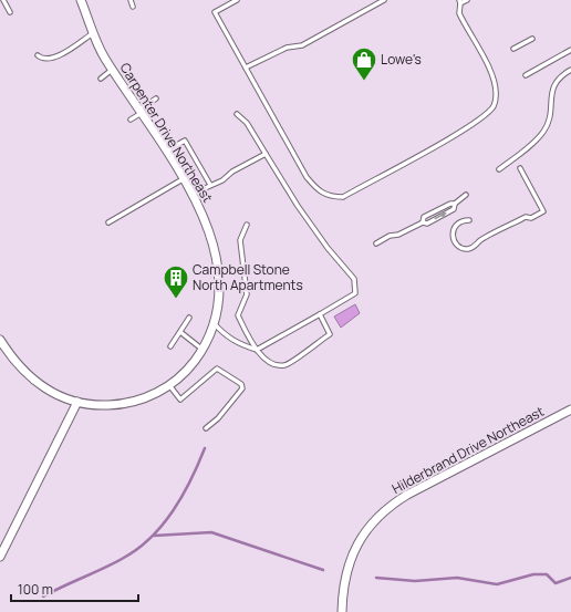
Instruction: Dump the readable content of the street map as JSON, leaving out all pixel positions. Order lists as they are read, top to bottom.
{
  "streets": {
    "street": ["Carpenter Drive Northeast", "Hilderbrand Drive Northeast"]
  },
  "places": {
    "shop": ["Lowe's"],
    "building": ["Campbell Stone North Apartments"]
  },
  "scale_bar": "100 m"
}
